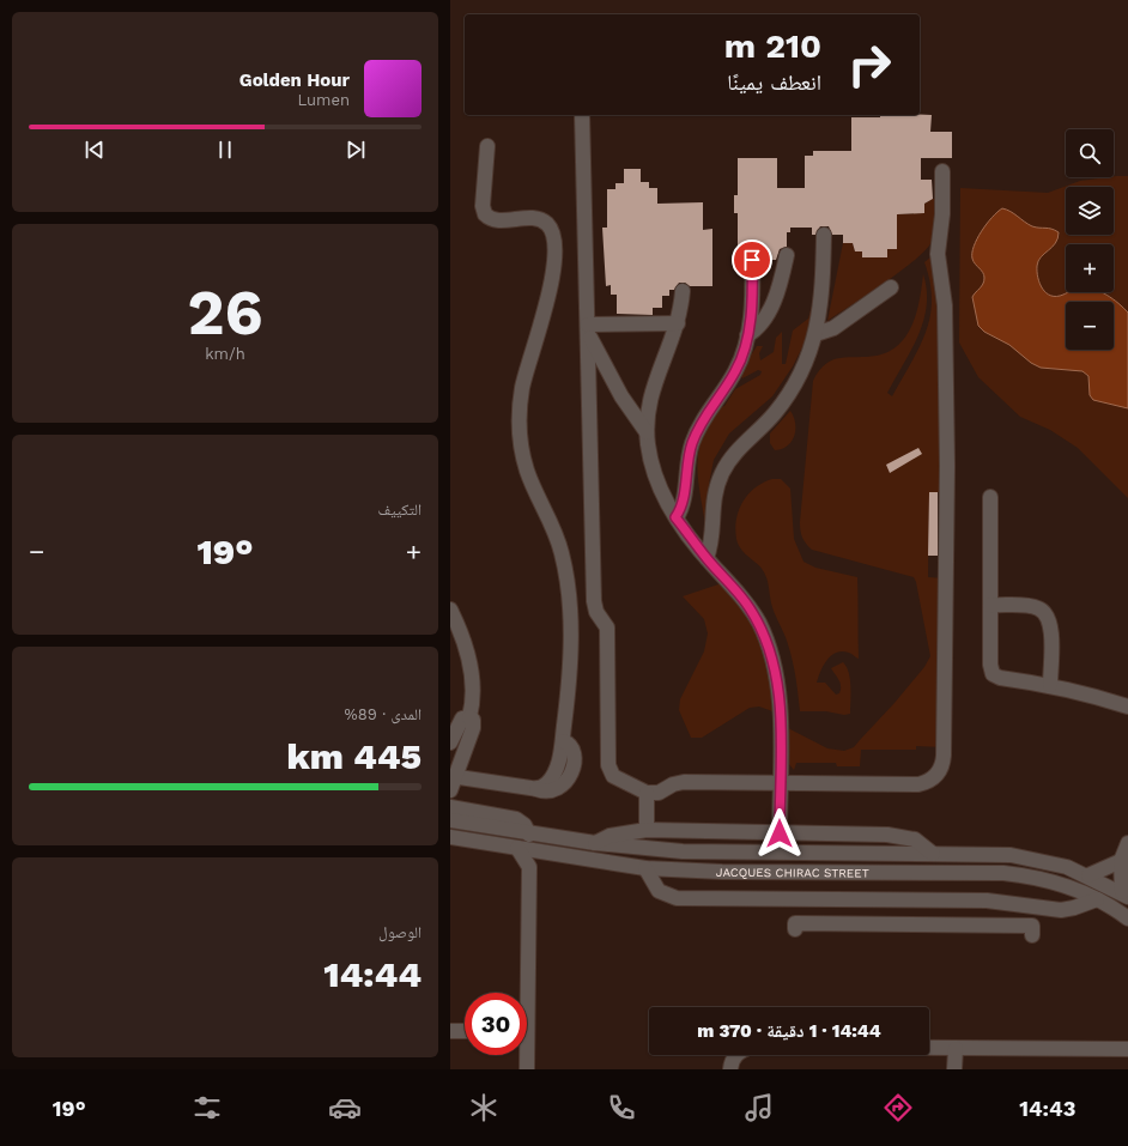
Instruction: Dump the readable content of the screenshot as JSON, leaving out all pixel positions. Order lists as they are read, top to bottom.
{
  "streets": {
    "street": ["JACQUES CHIRAC STREET"]
  },
  "page": {
    "turn": ["210 m", "انعطف يمينًا"],
    "song": ["Golden Hour", "Lumen"],
    "map_buttons": ["+", "−"],
    "tile": [
      ["26", "km/h"],
      "التكييف",
      ["المدى · 89%", "445 km"],
      ["الوصول", "14:44"]
    ],
    "heat": ["−", "19°", "+"],
    "limit": "30",
    "trip": "14:44 · 1 دقيقة · 370 m",
    "tabs": ["14:43", "19°"]
  }
}
